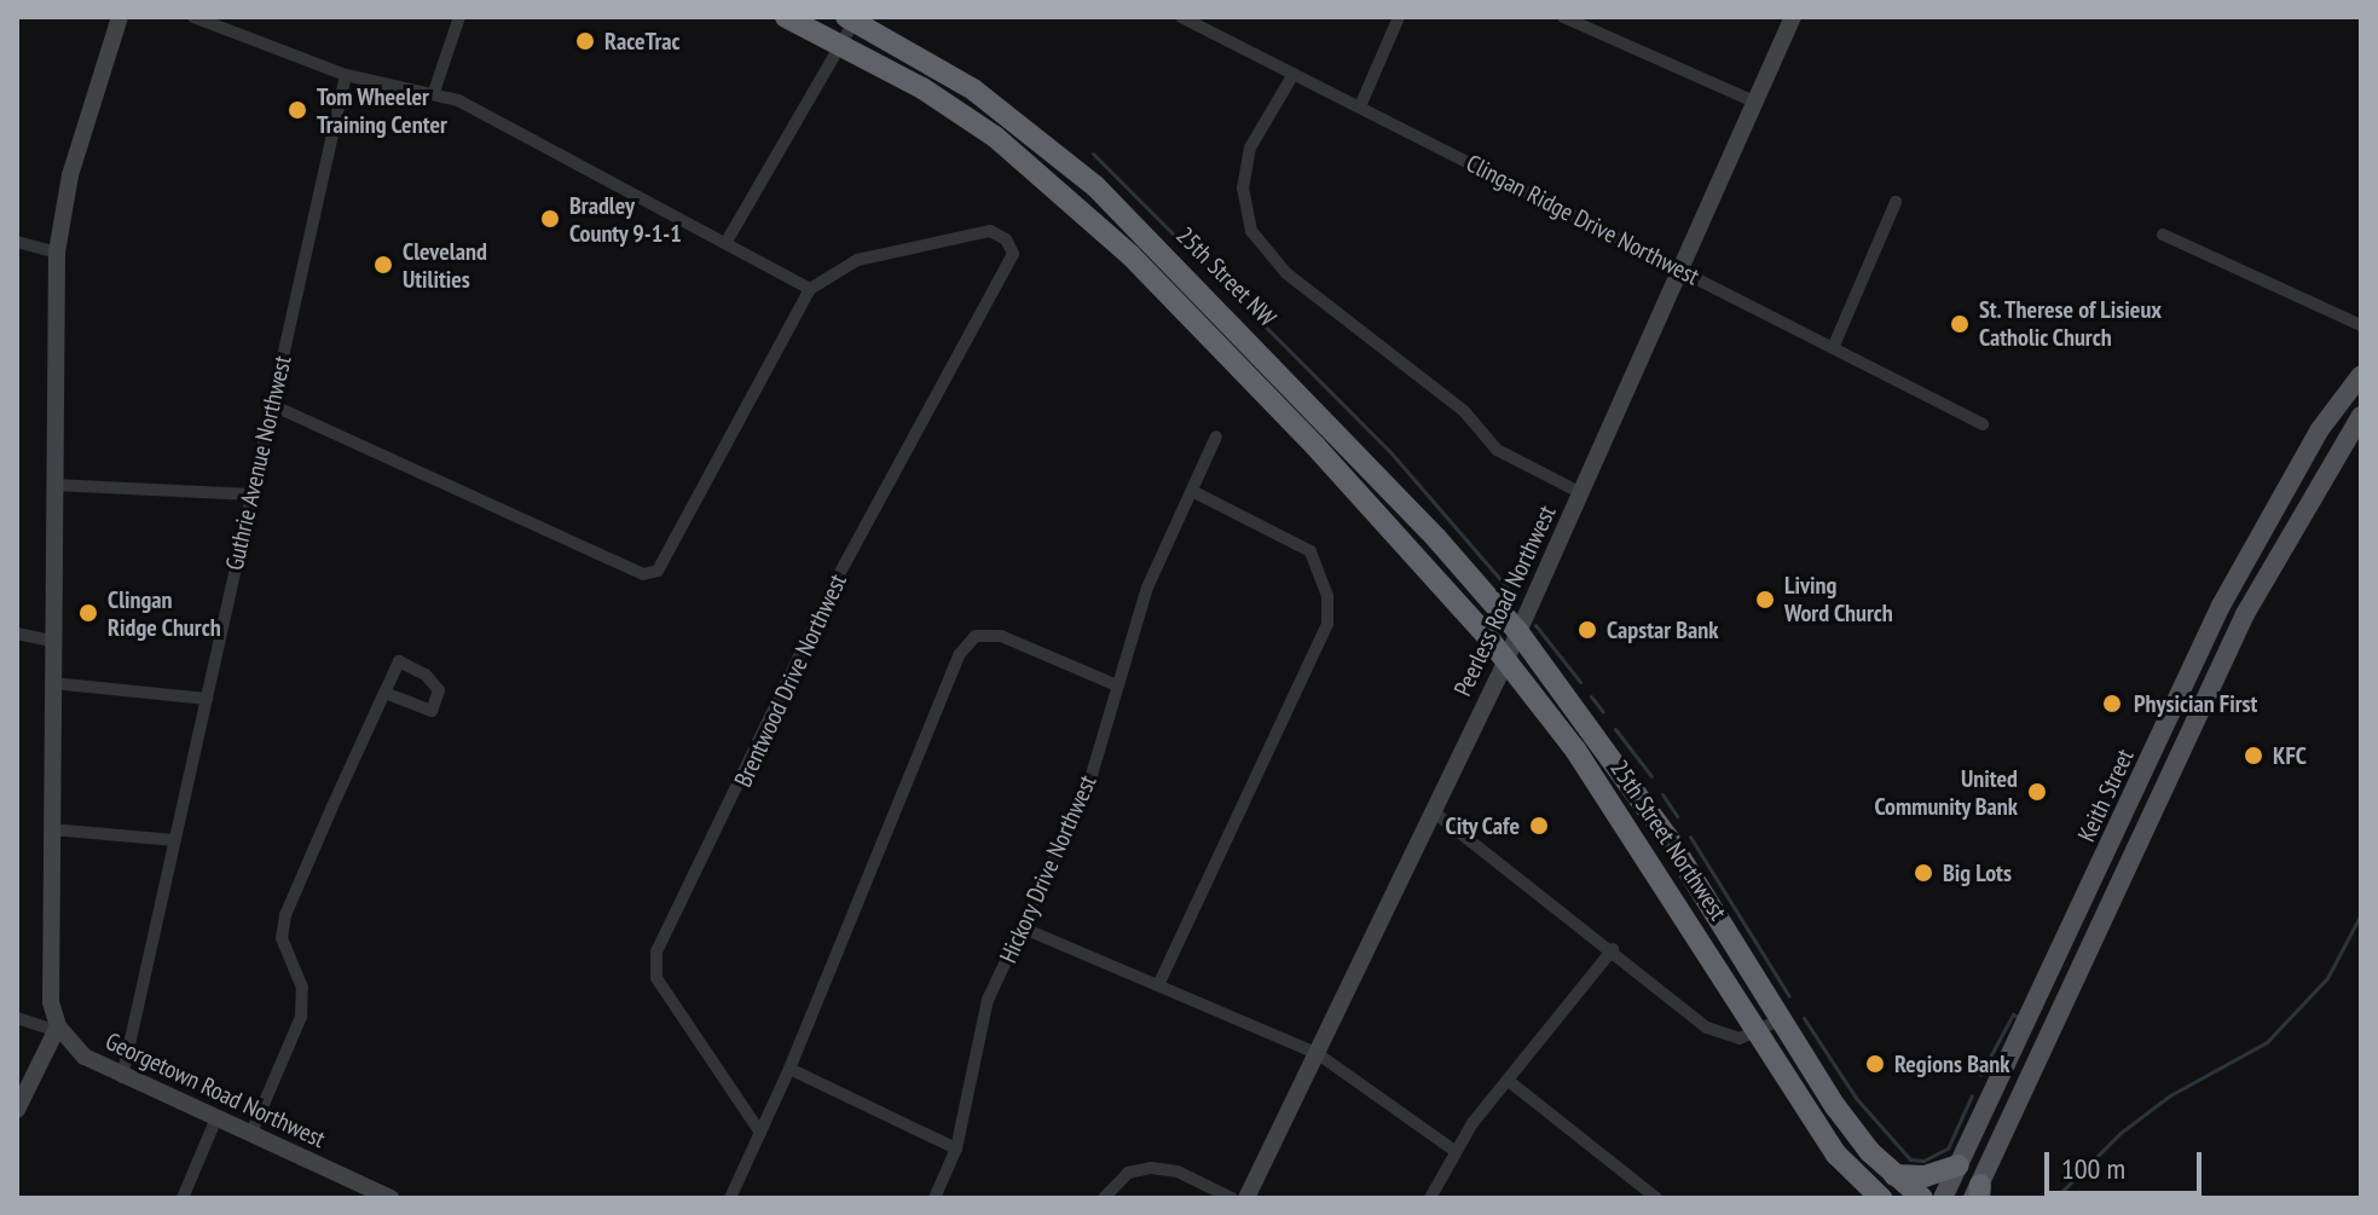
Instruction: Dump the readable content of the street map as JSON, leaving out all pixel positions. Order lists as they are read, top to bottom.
{
  "streets": {
    "highway": ["25th Street NW", "25th Street Northwest"],
    "main road": ["Keith Street"],
    "street": [
      "Clingan Ridge Drive Northwest",
      "Guthrie Avenue Northwest",
      "Peerless Road Northwest",
      "Brentwood Drive Northwest",
      "Hickory Drive Northwest",
      "Georgetown Road Northwest"
    ]
  },
  "crossings": [
    ["Clingan Ridge Drive Northwest", "Peerless Road Northwest"],
    ["25th Street NW", "Peerless Road Northwest"],
    ["25th Street NW", "25th Street Northwest"],
    ["Guthrie Avenue Northwest", "Georgetown Road Northwest"],
    ["Peerless Road Northwest", "25th Street Northwest"]
  ],
  "places": [
    "RaceTrac",
    "Tom Wheeler Training Center",
    "Bradley County 9-1-1",
    "Cleveland Utilities",
    "St. Therese of Lisieux Catholic Church",
    "Living Word Church",
    "Clingan Ridge Church",
    "Capstar Bank",
    "Physician First",
    "KFC",
    "United Community Bank",
    "City Cafe",
    "Big Lots",
    "Regions Bank"
  ],
  "scale_bar": "100 m"
}
